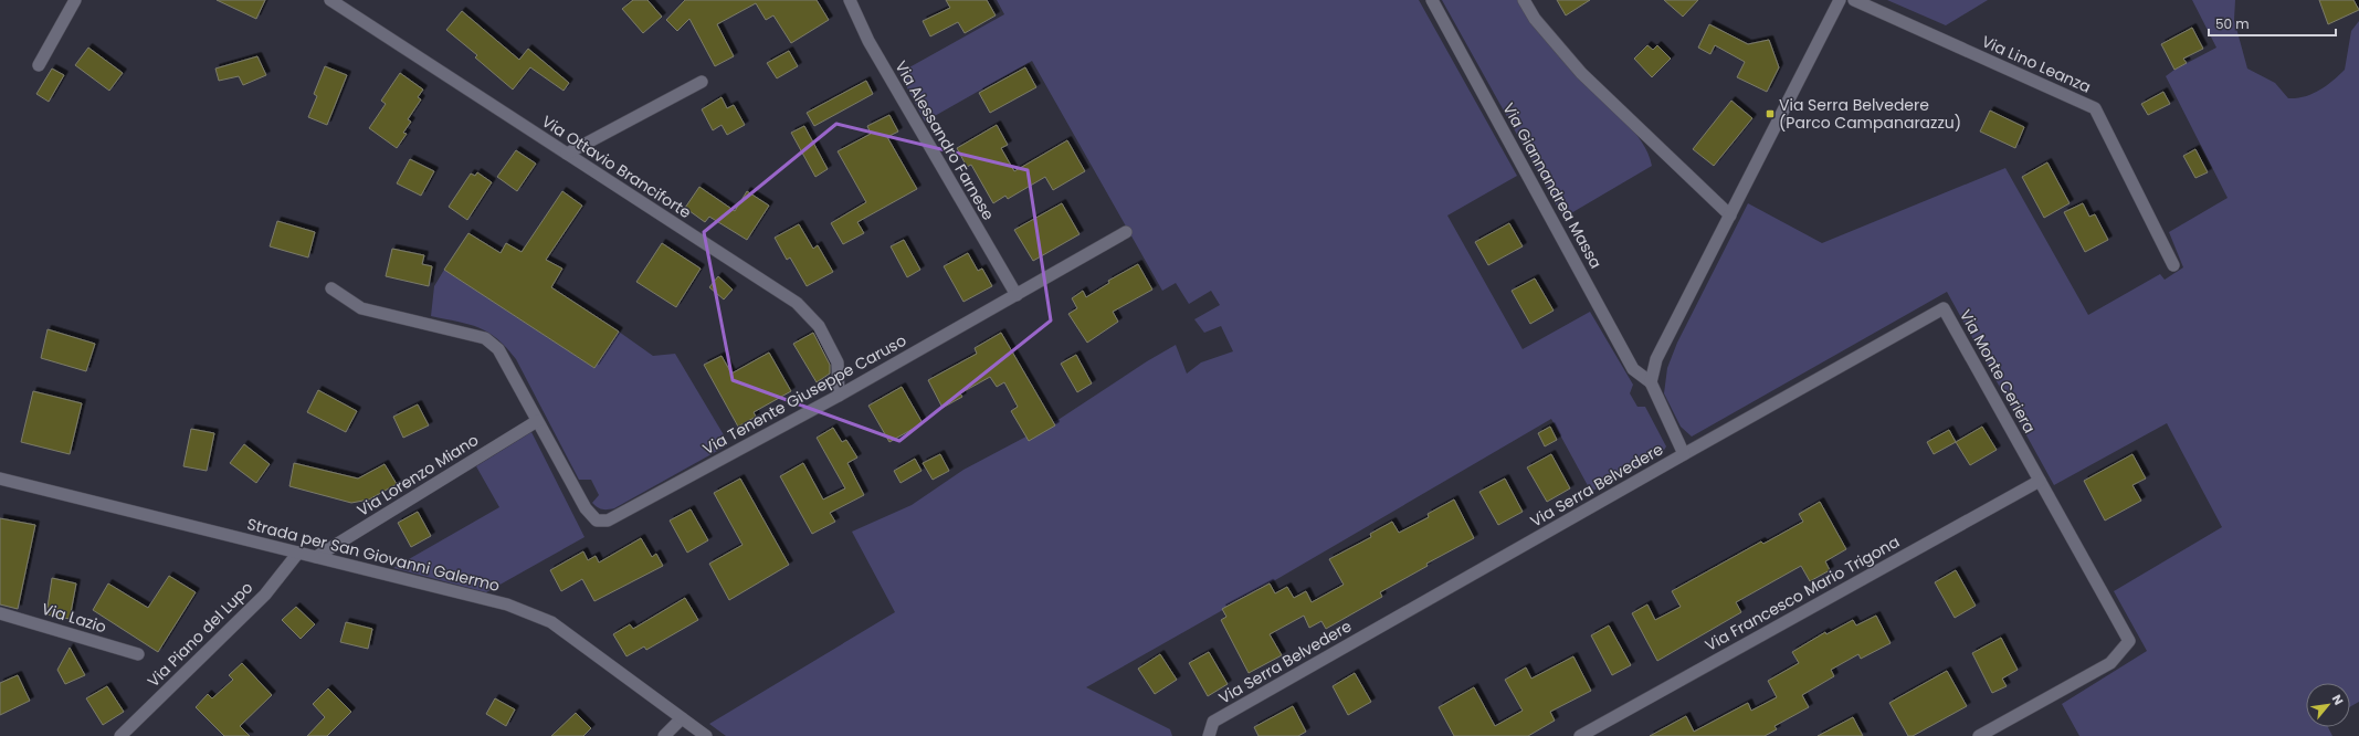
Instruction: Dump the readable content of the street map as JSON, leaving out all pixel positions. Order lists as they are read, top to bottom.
{
  "streets": {
    "street": [
      "Via Lino Leanza",
      "Via Alessandro Farnese",
      "Via Ottavio Branciforte",
      "Via Giannandrea Massa",
      "Via Monte Ceriera",
      "Via Tenente Giuseppe Caruso",
      "Via Lorenzo Miano",
      "Via Serra Belvedere",
      "Strada per San Giovanni Galermo",
      "Via Francesco Mario Trigona",
      "Via Lazio",
      "Via Piano del Lupo"
    ]
  },
  "crossings": [
    ["Via Alessandro Farnese", "Via Tenente Giuseppe Caruso"],
    ["Via Ottavio Branciforte", "Via Tenente Giuseppe Caruso"],
    ["Via Giannandrea Massa", "Via Serra Belvedere"],
    ["Via Monte Ceriera", "Via Serra Belvedere"],
    ["Via Monte Ceriera", "Via Francesco Mario Trigona"],
    ["Via Tenente Giuseppe Caruso", "Via Lorenzo Miano"],
    ["Via Lorenzo Miano", "Strada per San Giovanni Galermo"],
    ["Strada per San Giovanni Galermo", "Via Piano del Lupo"]
  ],
  "places": {
    "transit": ["Via Serra Belvedere (Parco Campanarazzu)"]
  },
  "scale_bar": "50 m",
  "north": "top right"
}
